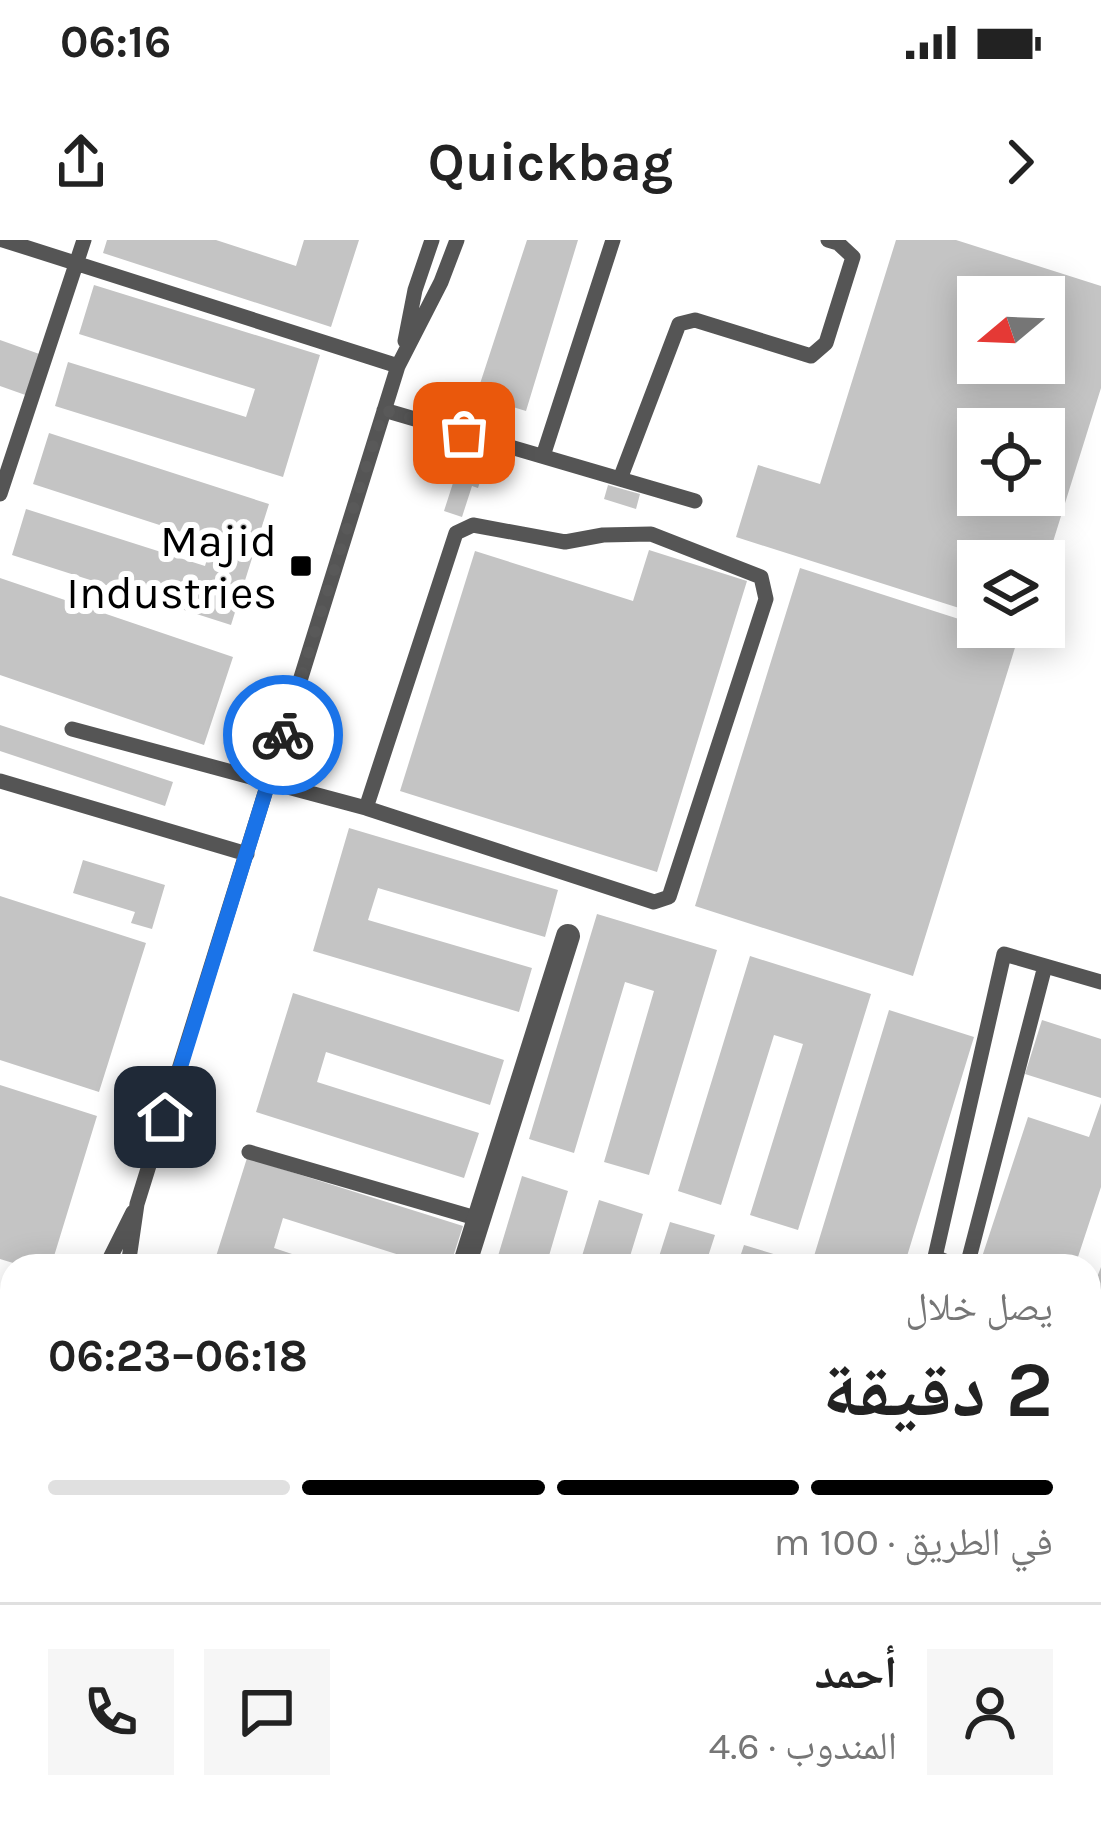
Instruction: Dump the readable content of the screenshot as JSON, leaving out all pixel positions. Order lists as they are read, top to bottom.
{
  "places": {
    "transit": ["Majid Industries"]
  },
  "north": "left",
  "page": {
    "status": "06:16",
    "header": "Quickbag",
    "heading": ["2 دقيقة", "يصل خلال", "06:18–06:23"],
    "panel": ["أحمد", "المندوب · 4.6"],
    "bar": "في الطريق · 100 m"
  }
}
